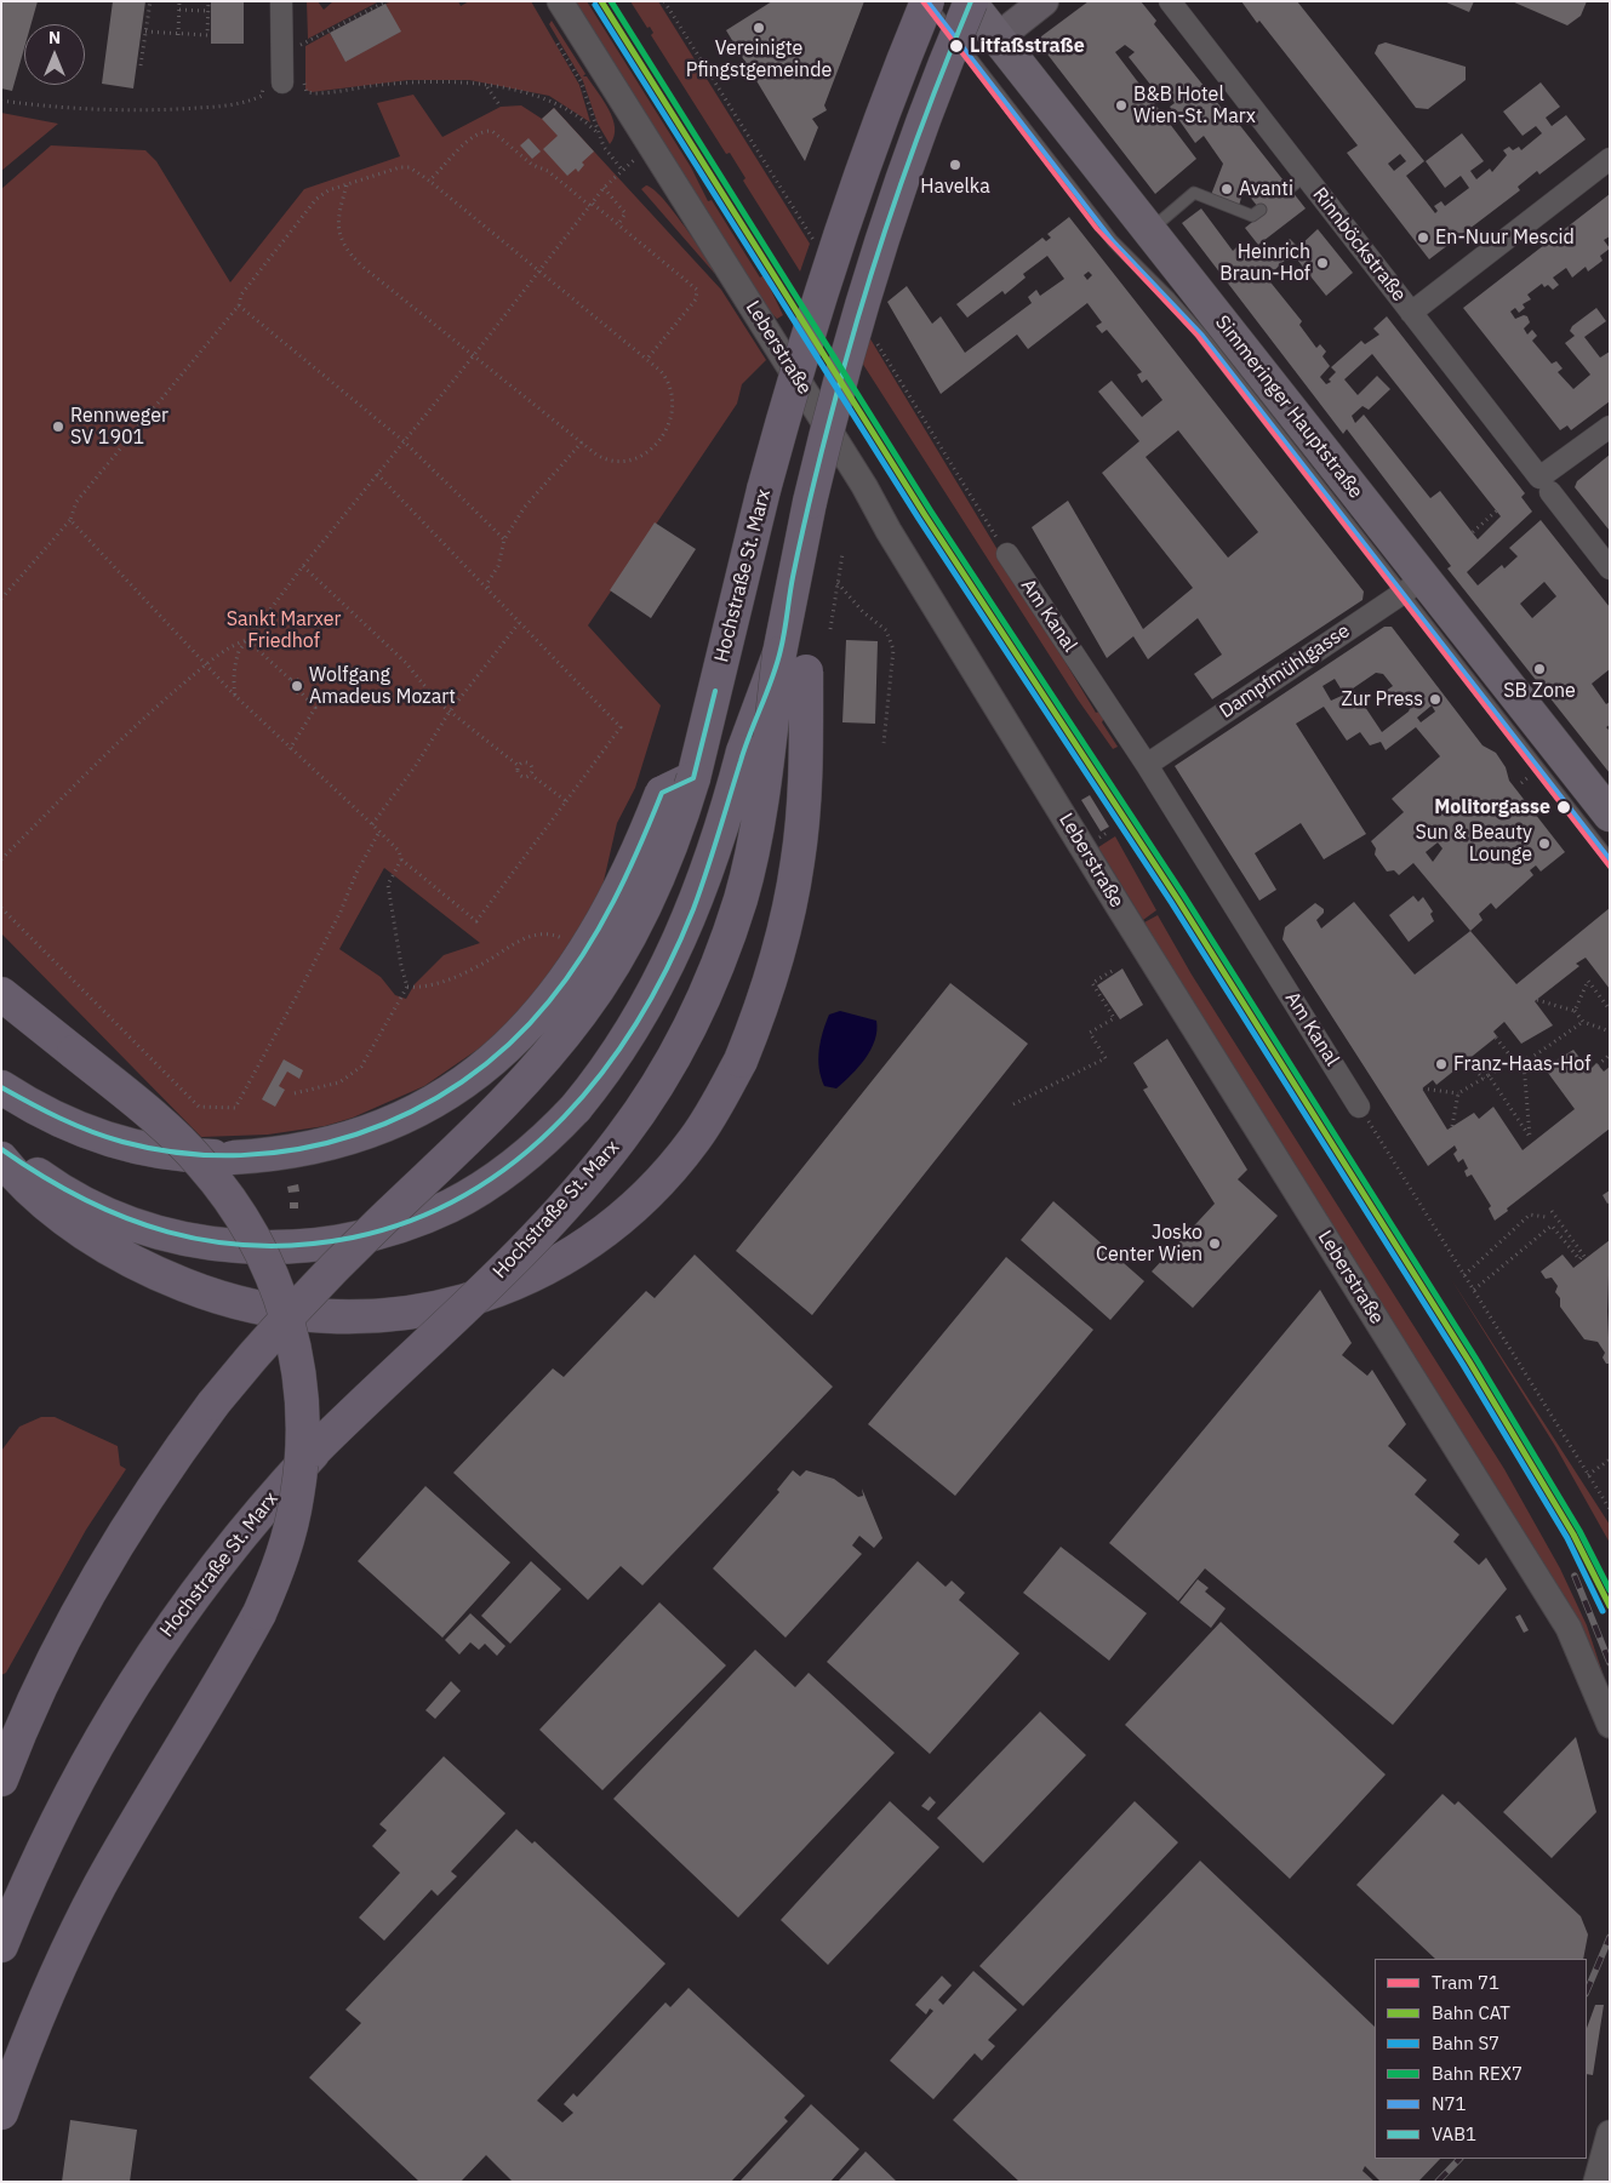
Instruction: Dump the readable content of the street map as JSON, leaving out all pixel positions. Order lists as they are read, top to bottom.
{
  "streets": {
    "highway": ["Hochstraße St. Marx"],
    "main road": ["Simmeringer Hauptstraße"],
    "street": [
      "Rinnböckstraße",
      "Leberstraße",
      "Am Kanal",
      "Dampfmühlgasse"
    ]
  },
  "crossings": [
    ["Simmeringer Hauptstraße", "Hochstraße St. Marx"],
    ["Simmeringer Hauptstraße", "Dampfmühlgasse"],
    ["Am Kanal", "Dampfmühlgasse"]
  ],
  "parks": ["Sankt Marxer Friedhof"],
  "places": [
    "Vereinigte Pfingstgemeinde",
    "Litfaßstraße",
    "B&B Hotel Wien-St. Marx",
    "Havelka",
    "Avanti",
    "En-Nuur Mescid",
    "Heinrich Braun-Hof",
    "Rennweger SV 1901",
    "SB Zone",
    "Wolfgang Amadeus Mozart",
    "Zur Press",
    "Molitorgasse",
    "Sun & Beauty Lounge",
    "Franz-Haas-Hof",
    "Josko Center Wien"
  ],
  "lines": [
    "tram line 71",
    "rail line CAT",
    "rail line REX7",
    "transit line N71",
    "transit line VAB1",
    "rail line S7"
  ],
  "legend": [
    "Tram 71",
    "Bahn CAT",
    "Bahn S7",
    "Bahn REX7",
    "N71",
    "VAB1"
  ],
  "north": "top"
}
